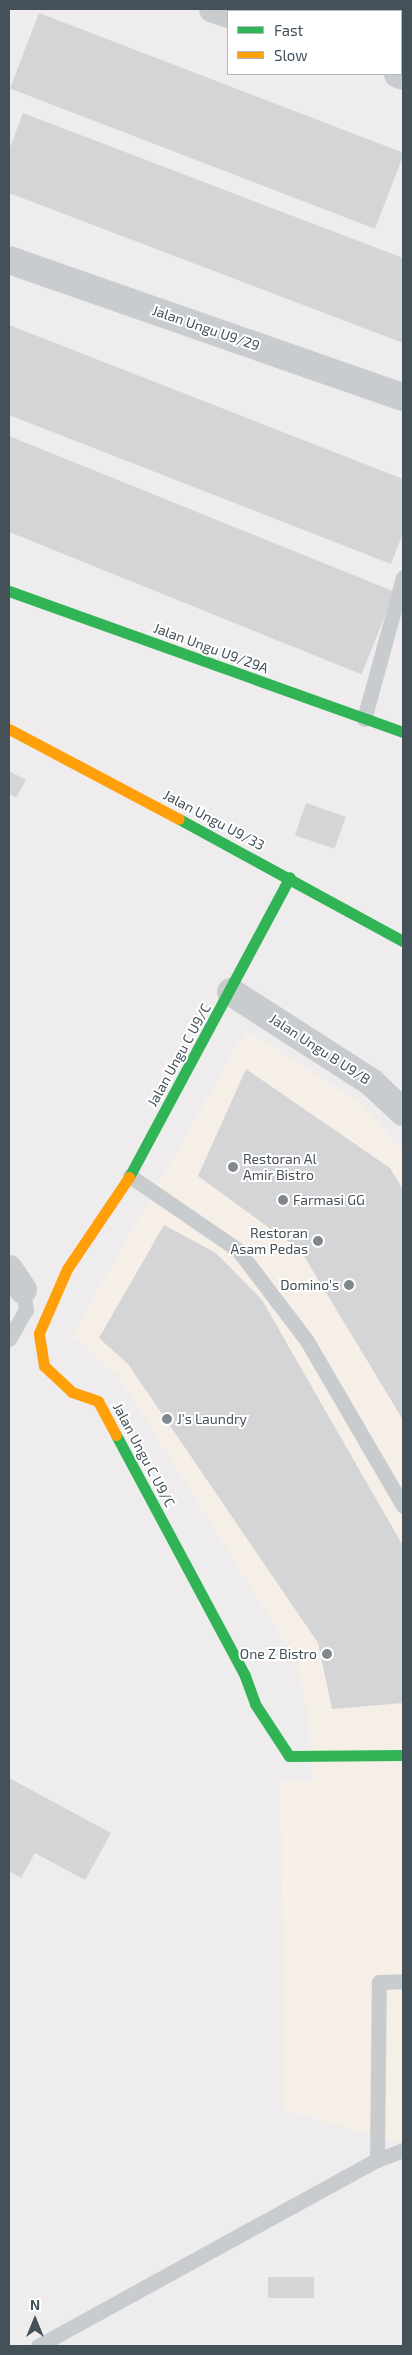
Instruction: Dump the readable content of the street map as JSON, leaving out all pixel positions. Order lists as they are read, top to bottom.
{
  "streets": {
    "street": [
      "Jalan Ungu U9/29",
      "Jalan Ungu U9/29A",
      "Jalan Ungu U9/33",
      "Jalan Ungu B U9/B",
      "Jalan Ungu C U9/C"
    ]
  },
  "crossings": [
    ["Jalan Ungu U9/33", "Jalan Ungu C U9/C"],
    ["Jalan Ungu B U9/B", "Jalan Ungu C U9/C"]
  ],
  "places": [
    "Restoran Al Amir Bistro",
    "Farmasi GG",
    "Restoran Asam Pedas",
    "Domino's",
    "J's Laundry",
    "One Z Bistro"
  ],
  "legend": ["Fast", "Slow"],
  "north": "top"
}
